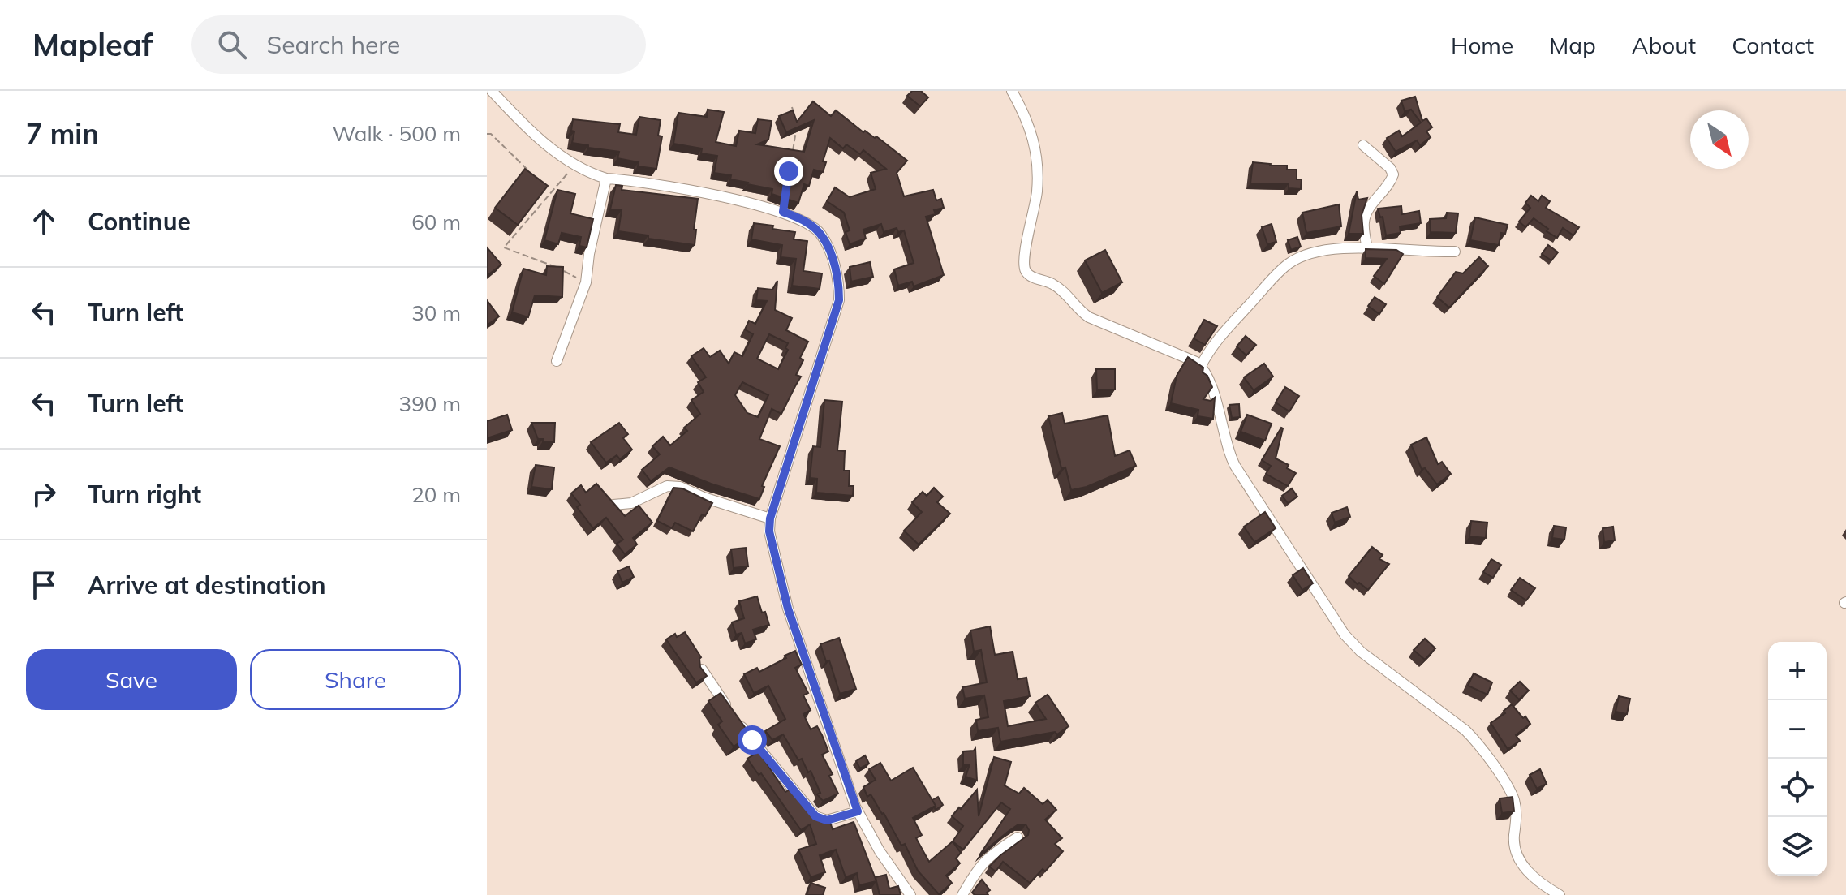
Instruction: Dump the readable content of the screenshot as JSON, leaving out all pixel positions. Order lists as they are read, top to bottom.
{
  "north": "bottom right",
  "page": {
    "header": "Mapleaf",
    "search": "Search here",
    "nav": [
      "Home",
      "Map",
      "About",
      "Contact"
    ],
    "heading": ["7 min", "Walk · 500 m"],
    "list": [
      ["Continue", "60 m"],
      ["Turn left", "30 m"],
      ["Turn left", "390 m"],
      ["Turn right", "20 m"],
      "Arrive at destination"
    ],
    "buttons": ["Save", "Share"],
    "map_buttons": ["+", "−"]
  }
}
